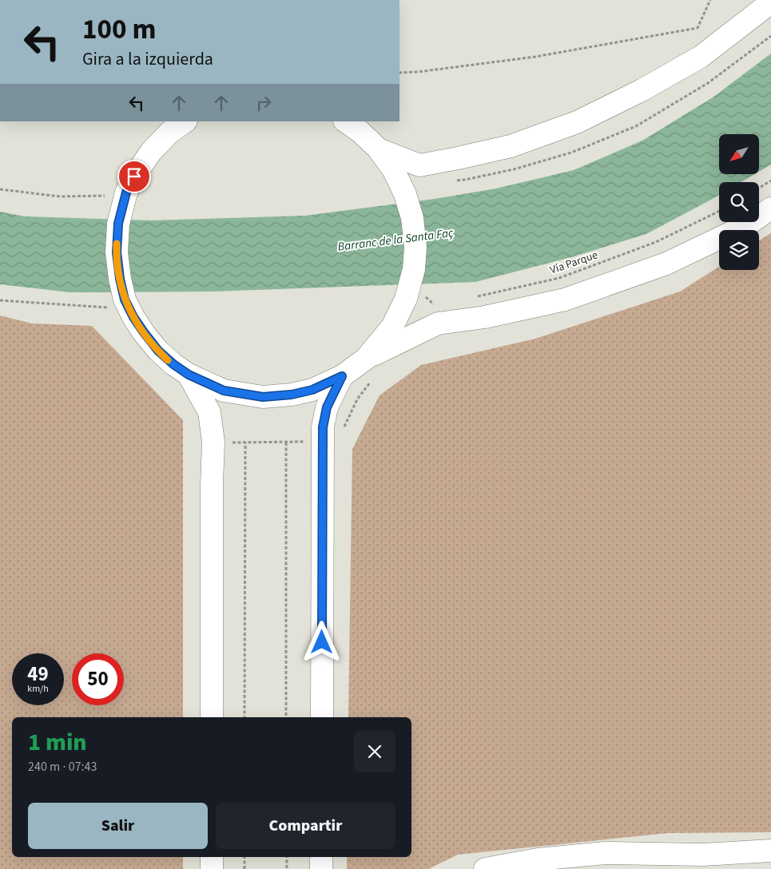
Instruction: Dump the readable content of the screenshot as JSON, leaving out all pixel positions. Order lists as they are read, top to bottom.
{
  "streets": {
    "path": ["Vía Parque"]
  },
  "water": ["Barranc de la Santa Faç"],
  "north": "bottom left",
  "page": {
    "turn": ["100 m", "Gira a la izquierda"],
    "speed": "49 km/h",
    "limit": "50",
    "heading": ["1 min", "240 m · 07:43"],
    "buttons": ["Salir", "Compartir"]
  }
}
